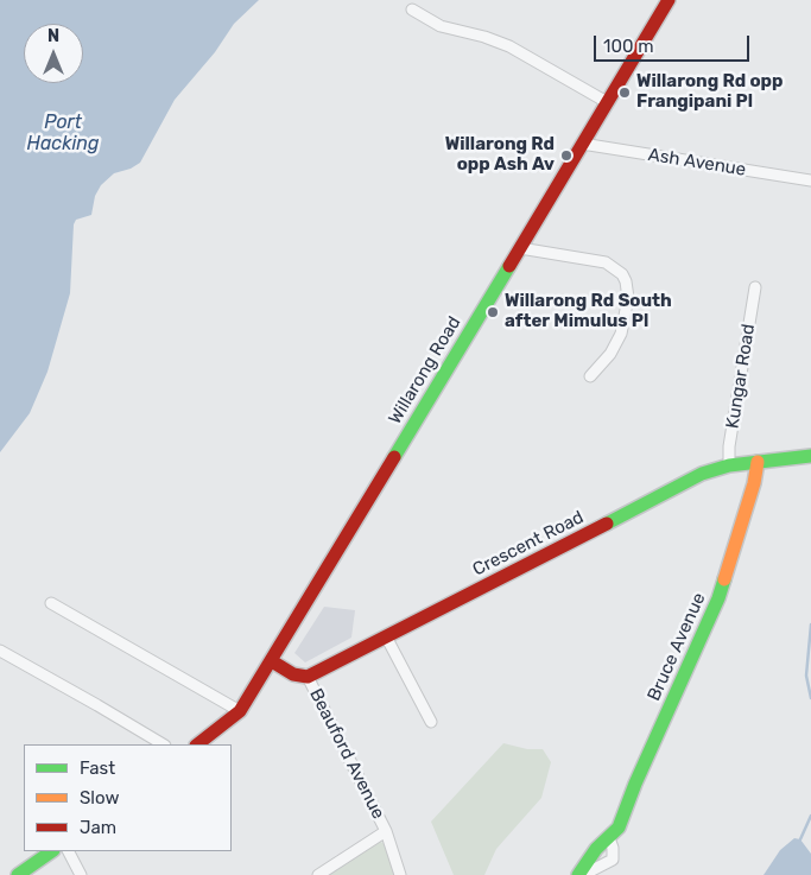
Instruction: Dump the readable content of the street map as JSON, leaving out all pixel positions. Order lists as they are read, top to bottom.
{
  "streets": {
    "street": [
      "Ash Avenue",
      "Willarong Road",
      "Kungar Road",
      "Crescent Road",
      "Bruce Avenue",
      "Beauford Avenue"
    ]
  },
  "crossings": [
    ["Ash Avenue", "Willarong Road"],
    ["Kungar Road", "Crescent Road"],
    ["Crescent Road", "Bruce Avenue"],
    ["Crescent Road", "Beauford Avenue"]
  ],
  "water": ["Port Hacking"],
  "places": ["Willarong Rd opp Frangipani Pl", "Willarong Rd opp Ash Av", "Willarong Rd South after Mimulus Pl"],
  "legend": ["Fast", "Slow", "Jam"],
  "scale_bar": "100 m",
  "north": "top"
}
